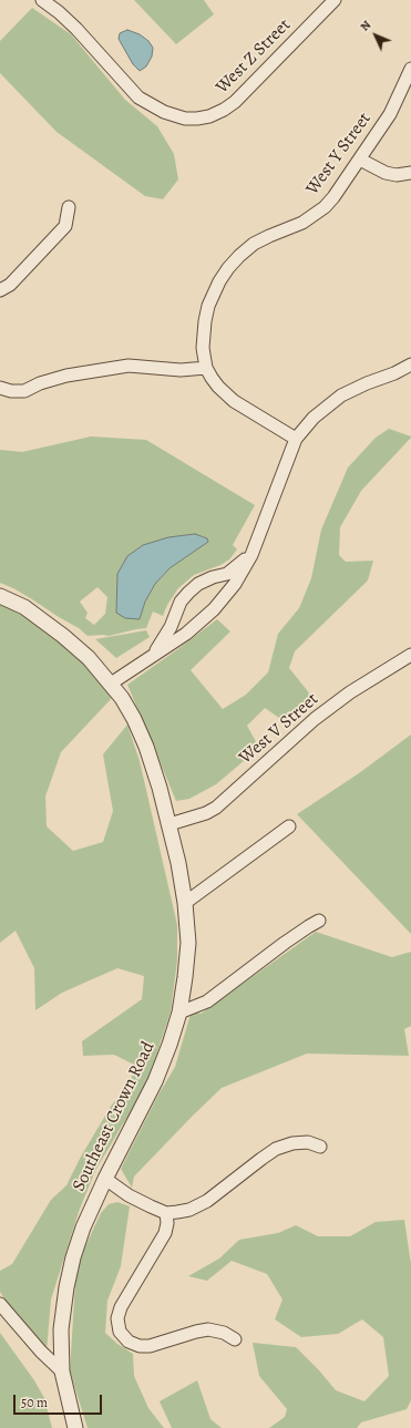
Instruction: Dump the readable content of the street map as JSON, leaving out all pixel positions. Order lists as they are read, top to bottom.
{
  "streets": {
    "street": [
      "West Z Street",
      "West Y Street",
      "West V Street",
      "Southeast Crown Road"
    ]
  },
  "crossings": [
    ["West V Street", "Southeast Crown Road"]
  ],
  "scale_bar": "50 m",
  "north": "top left"
}
